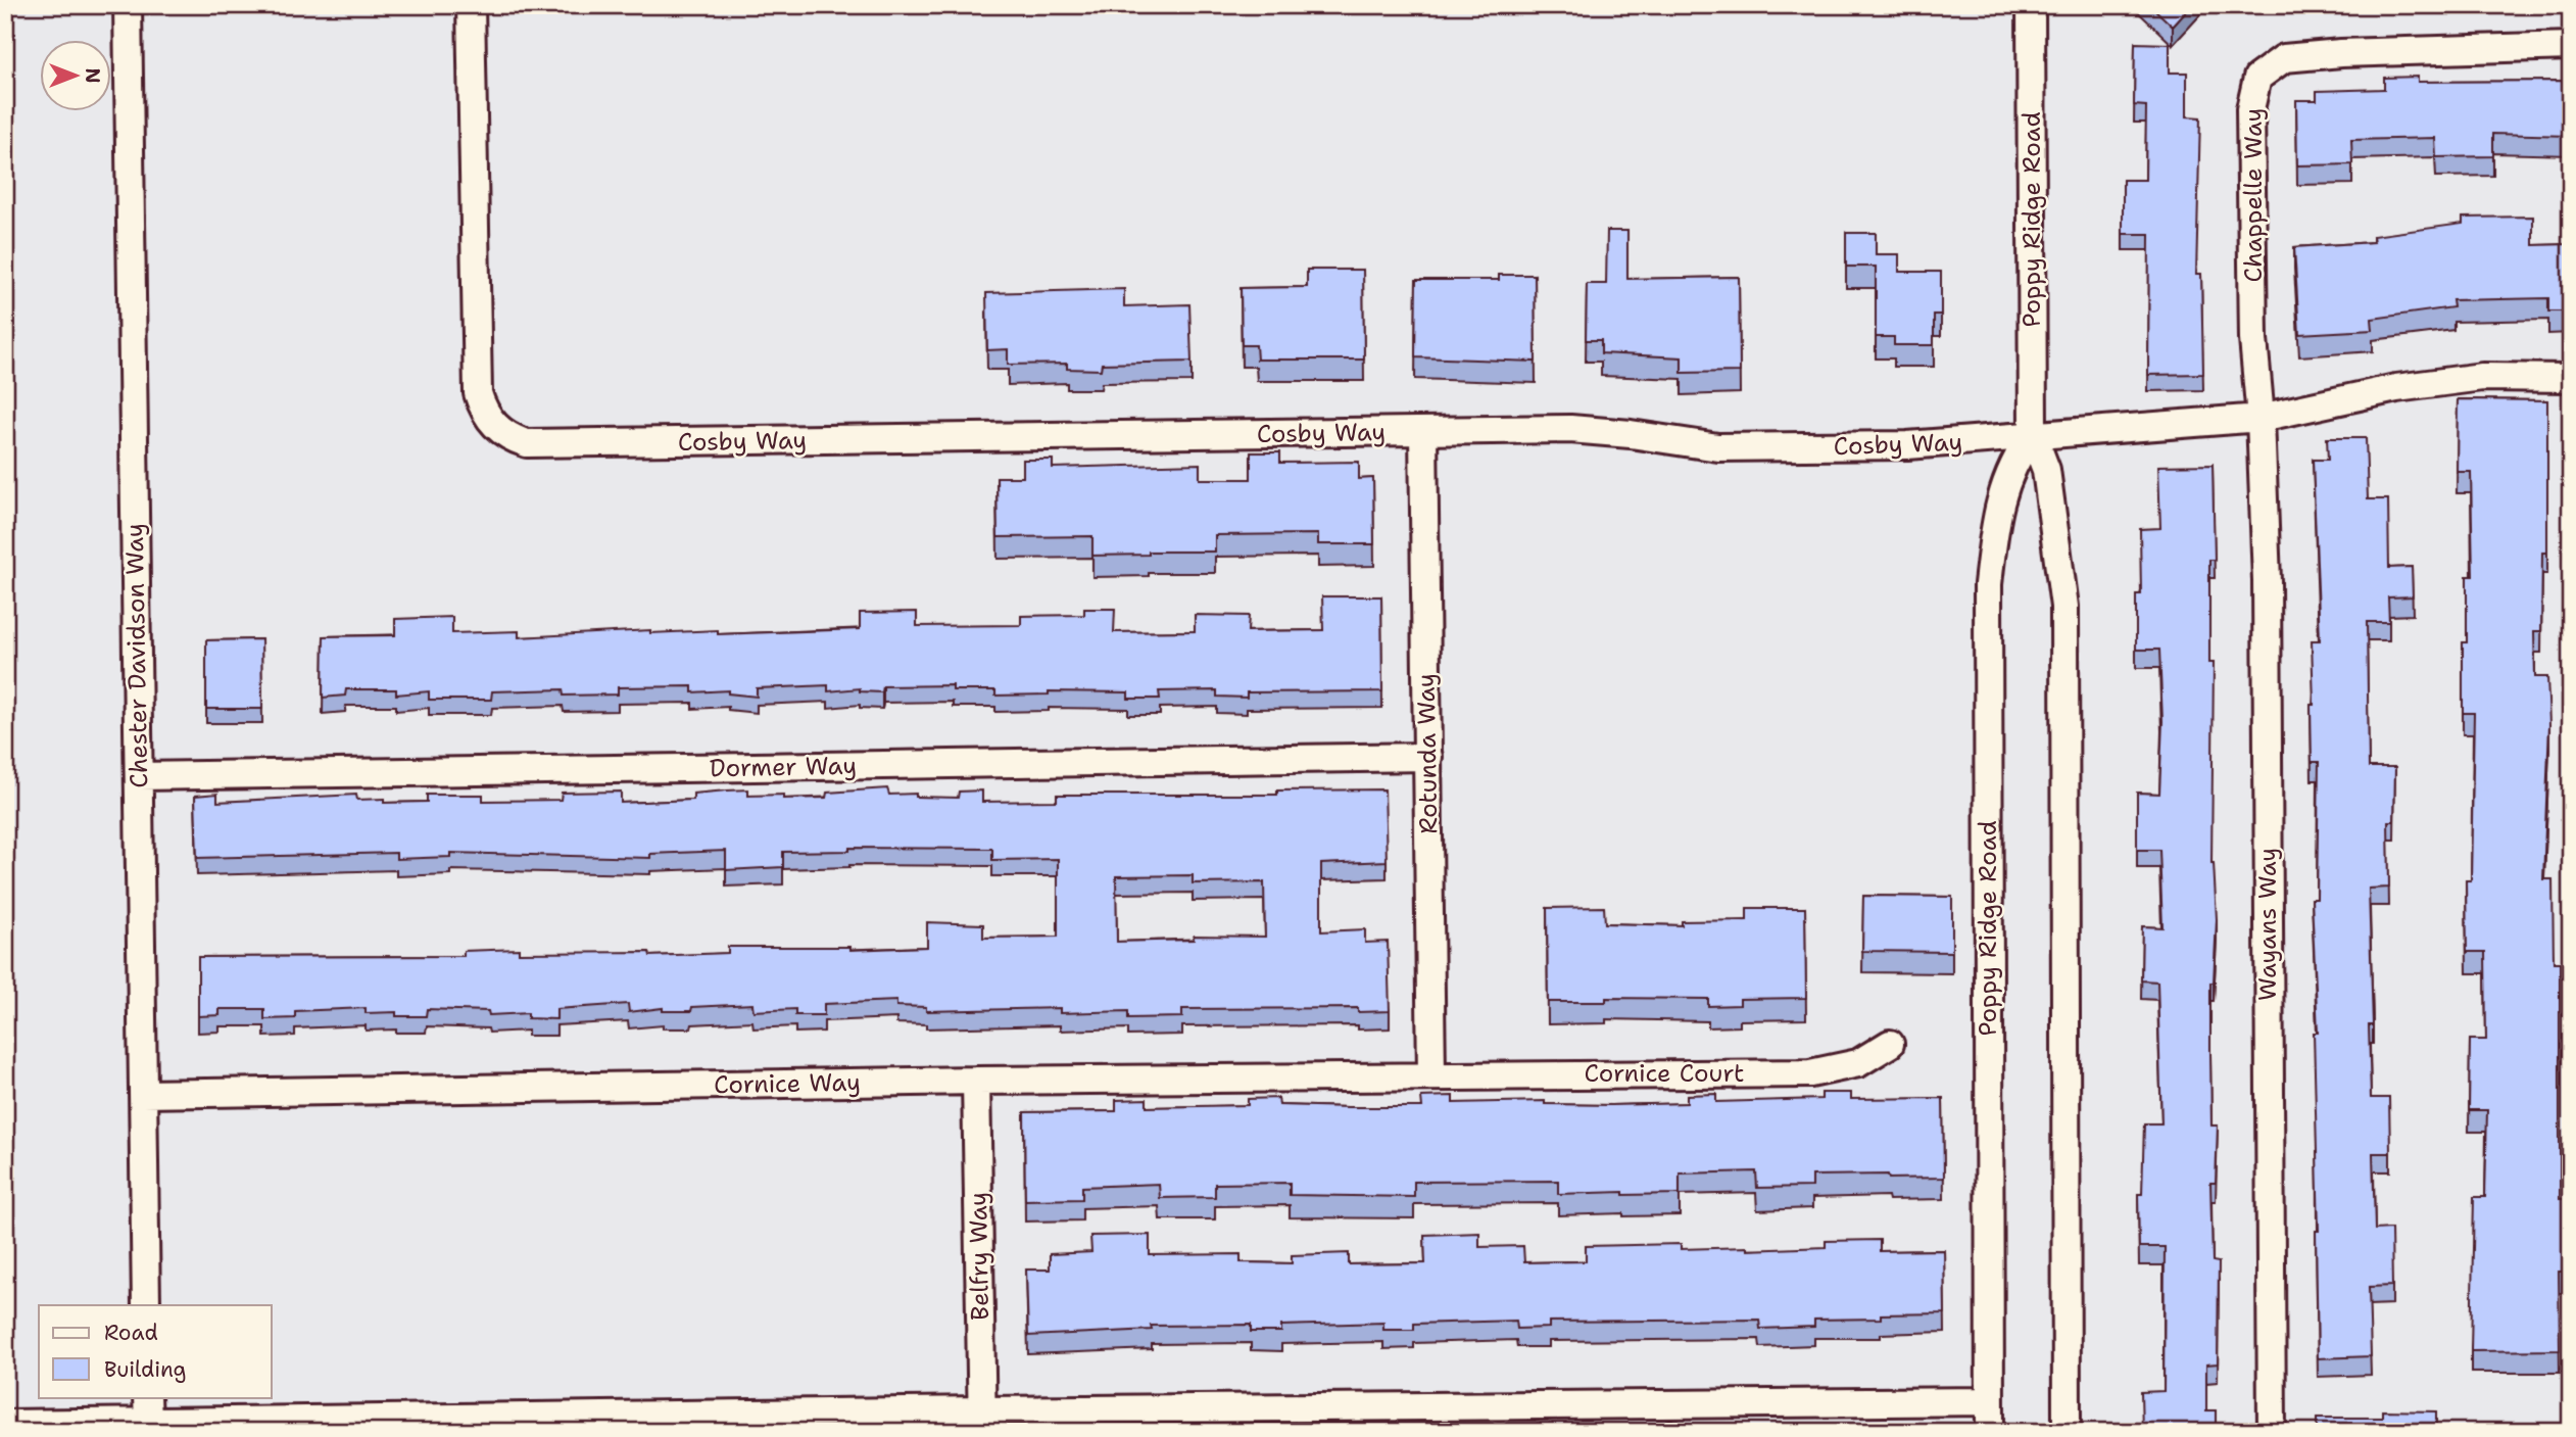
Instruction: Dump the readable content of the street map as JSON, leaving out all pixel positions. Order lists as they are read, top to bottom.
{
  "streets": {
    "street": [
      "Chappelle Way",
      "Poppy Ridge Road",
      "Cosby Way",
      "Chester Davidson Way",
      "Rotunda Way",
      "Dormer Way",
      "Wayans Way",
      "Cornice Court",
      "Cornice Way",
      "Belfry Way"
    ]
  },
  "crossings": [
    ["Chappelle Way", "Cosby Way"],
    ["Chappelle Way", "Wayans Way"],
    ["Poppy Ridge Road", "Cosby Way"],
    ["Cosby Way", "Rotunda Way"],
    ["Cosby Way", "Wayans Way"],
    ["Chester Davidson Way", "Dormer Way"],
    ["Chester Davidson Way", "Cornice Way"],
    ["Rotunda Way", "Dormer Way"],
    ["Rotunda Way", "Cornice Court"],
    ["Rotunda Way", "Cornice Way"],
    ["Cornice Court", "Cornice Way"],
    ["Cornice Way", "Belfry Way"]
  ],
  "legend": ["Road", "Building"],
  "north": "right"
}
